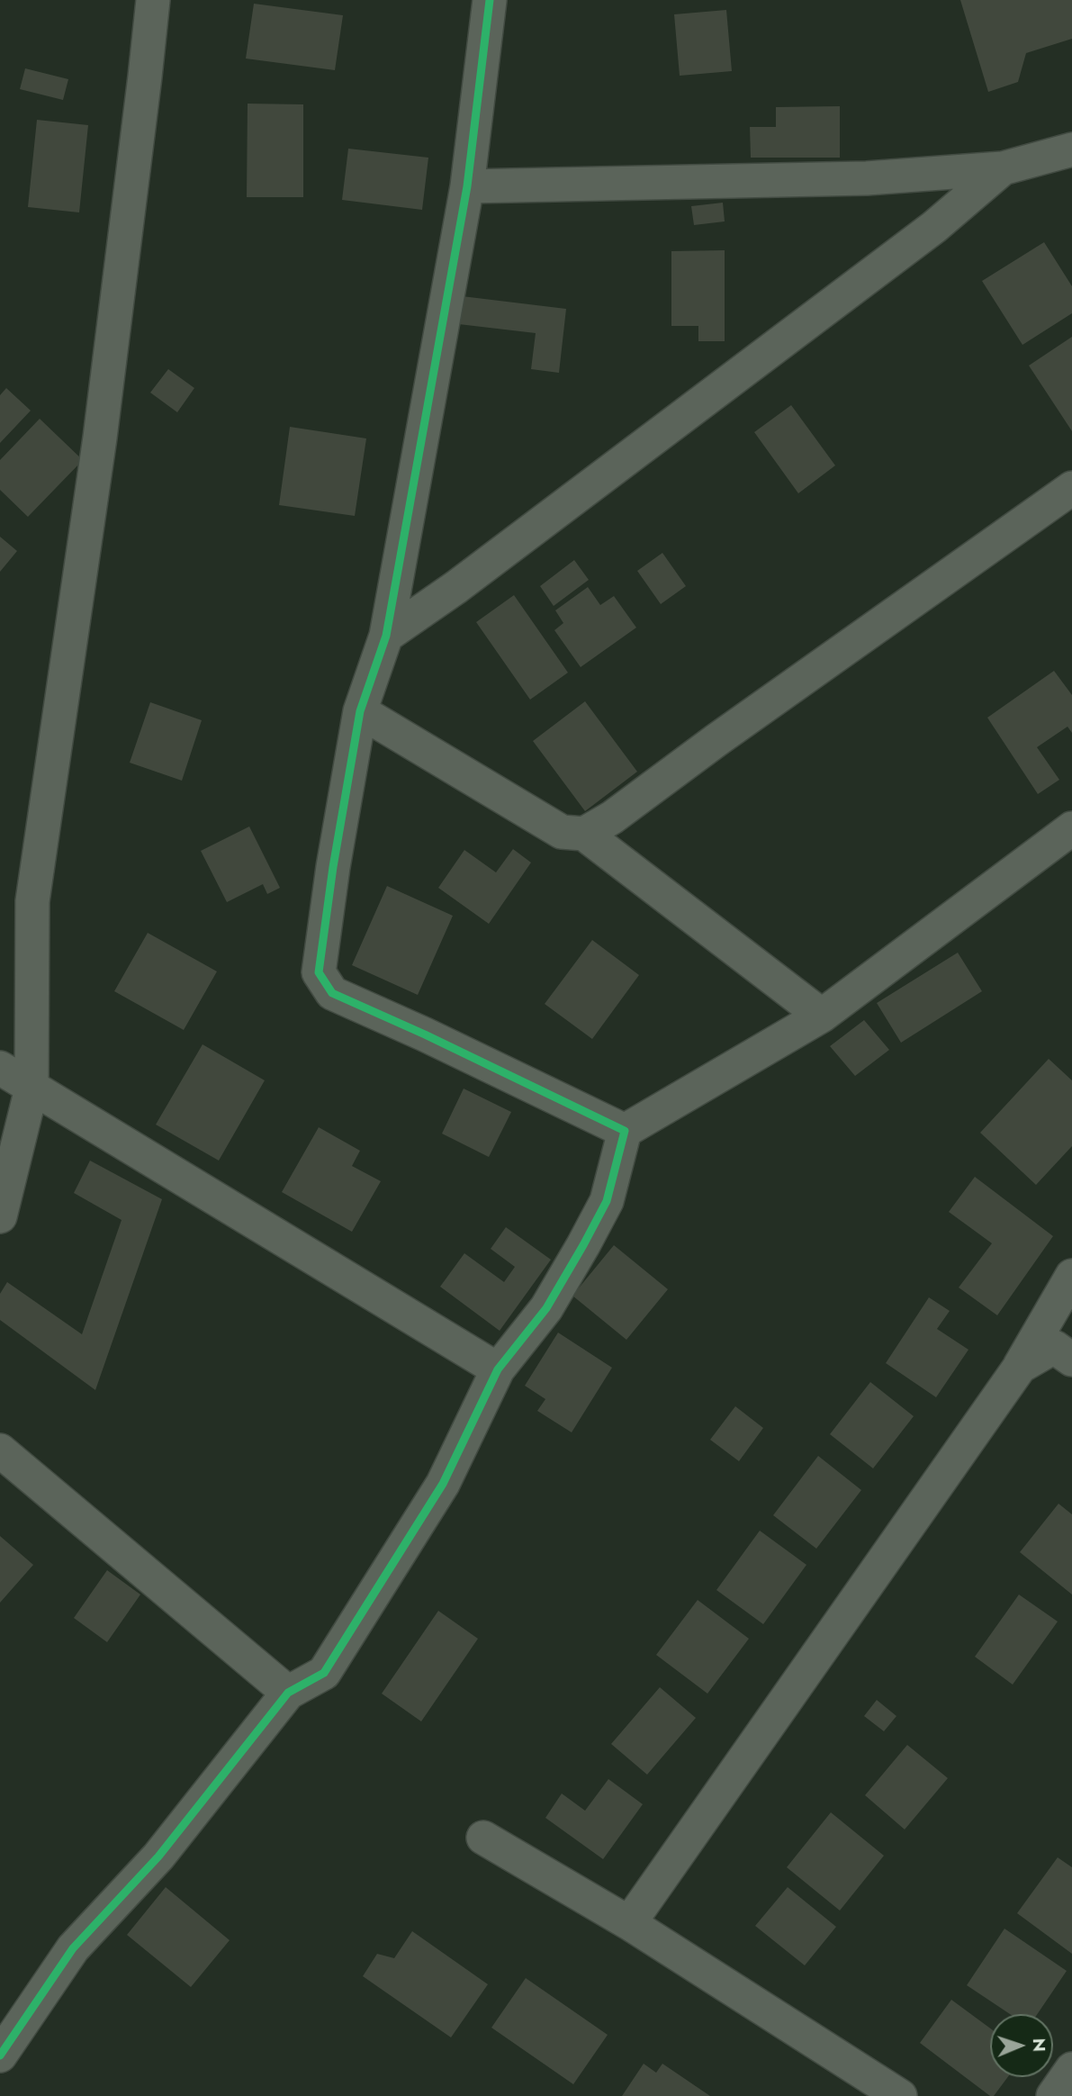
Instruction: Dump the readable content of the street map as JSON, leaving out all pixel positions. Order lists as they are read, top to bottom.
{
  "north": "right"
}
